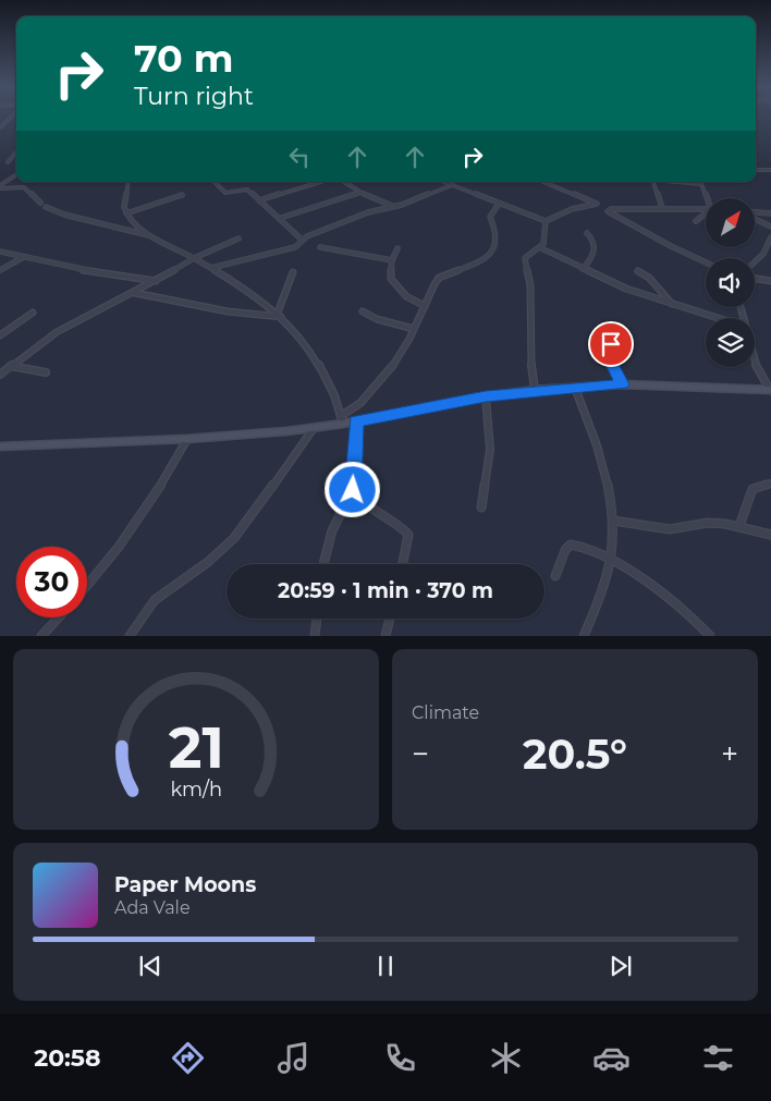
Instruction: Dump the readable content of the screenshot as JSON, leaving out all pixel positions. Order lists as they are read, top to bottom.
{
  "north": "top right",
  "page": {
    "turn": ["70 m", "Turn right"],
    "limit": "30",
    "trip": "20:59 · 1 min · 370 m",
    "tile": "Climate",
    "heat": ["−", "20.5°", "+"],
    "song": ["Paper Moons", "Ada Vale"],
    "tabs": "20:58",
    "gauge": ["21", "km/h"]
  }
}
